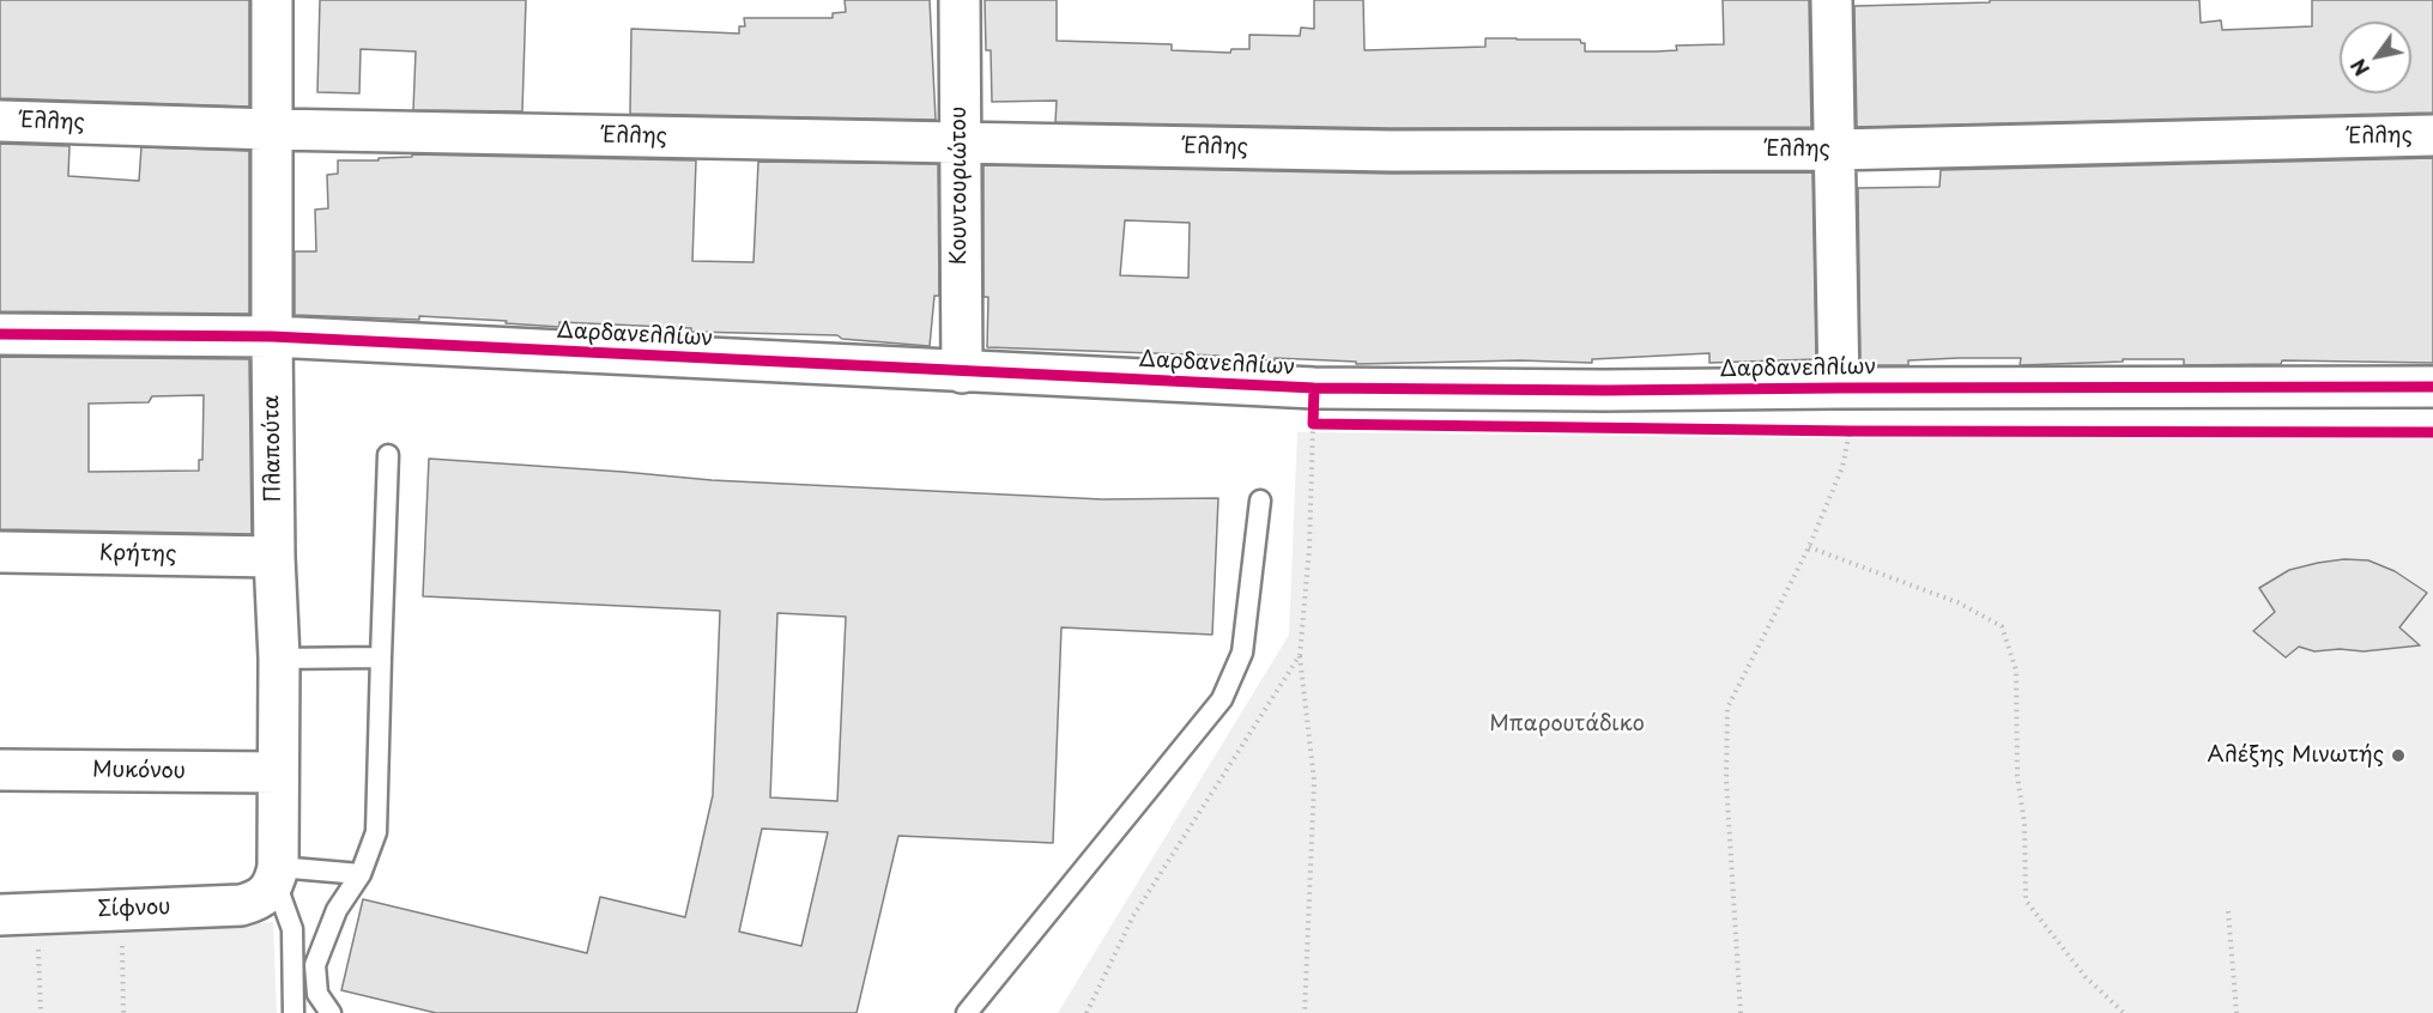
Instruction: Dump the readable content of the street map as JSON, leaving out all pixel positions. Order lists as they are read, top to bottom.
{
  "streets": {
    "street": [
      "Έλλης",
      "Κουντουριώτου",
      "Δαρδανελλίων",
      "Πλαπούτα",
      "Κρήτης",
      "Μυκόνου",
      "Σίφνου"
    ]
  },
  "crossings": [
    ["Έλλης", "Κουντουριώτου"],
    ["Έλλης", "Πλαπούτα"],
    ["Κουντουριώτου", "Δαρδανελλίων"],
    ["Δαρδανελλίων", "Πλαπούτα"],
    ["Πλαπούτα", "Κρήτης"],
    ["Πλαπούτα", "Μυκόνου"],
    ["Πλαπούτα", "Σίφνου"]
  ],
  "parks": ["Μπαρουτάδικο"],
  "places": ["Αλέξης Μινωτής"],
  "north": "bottom left"
}
